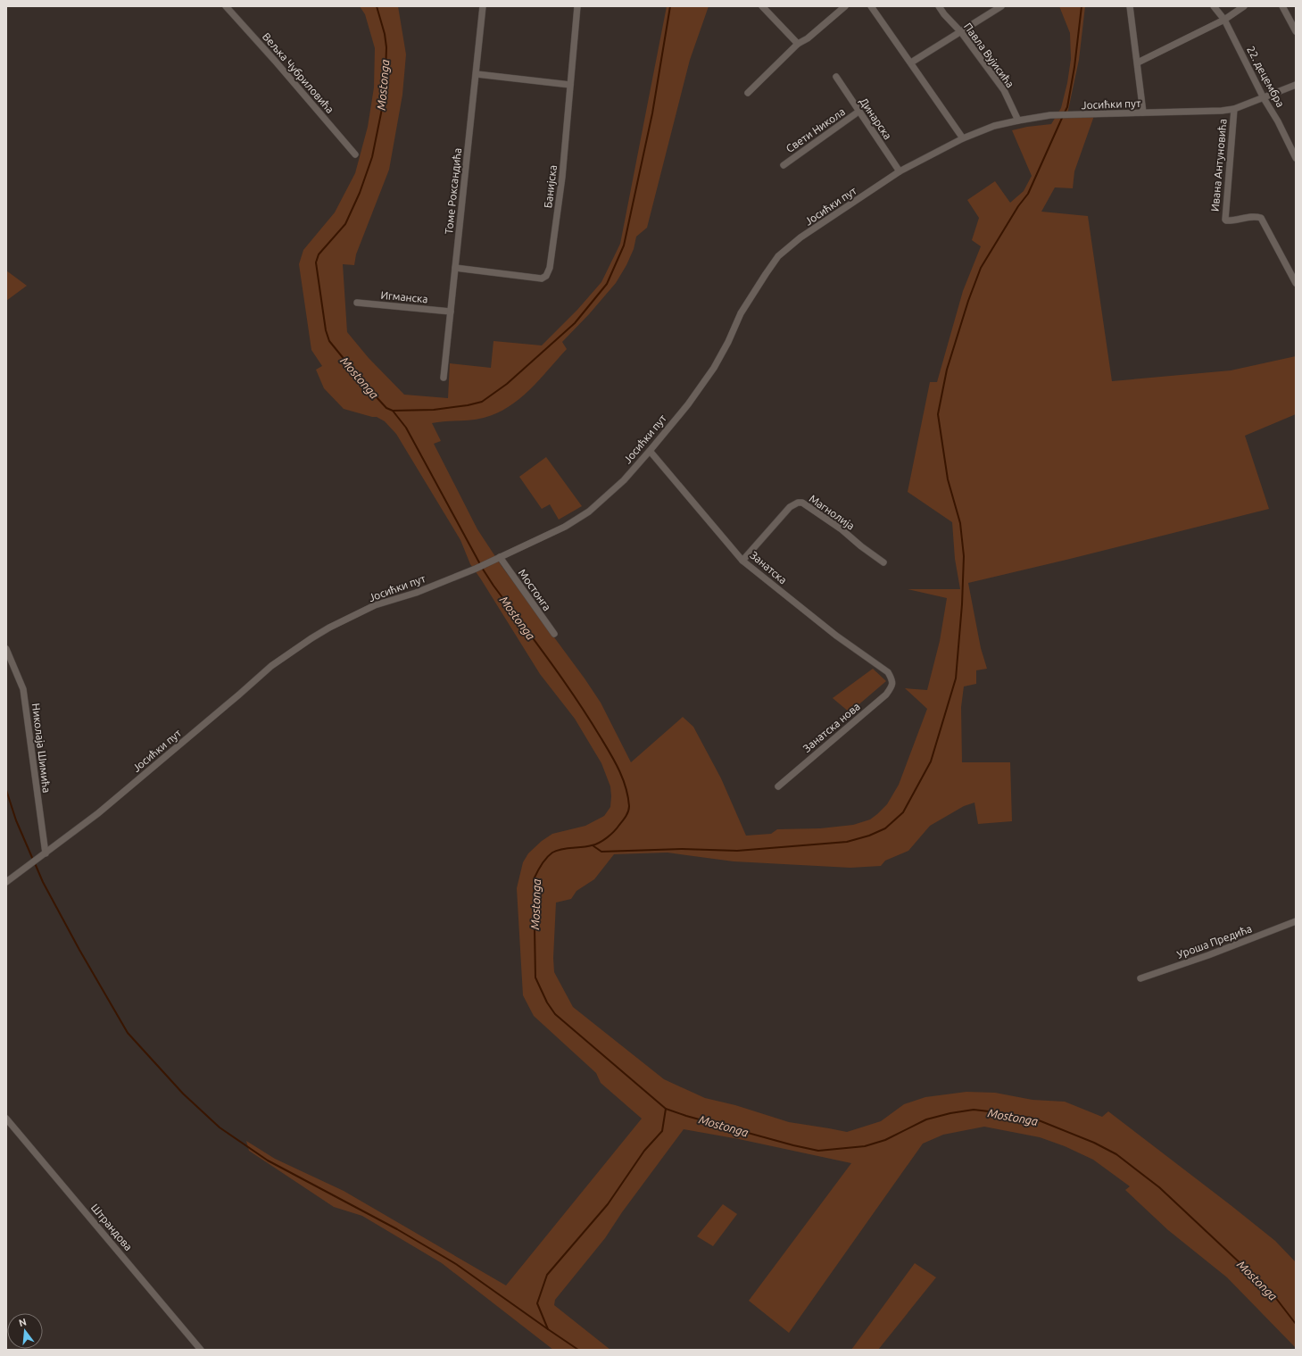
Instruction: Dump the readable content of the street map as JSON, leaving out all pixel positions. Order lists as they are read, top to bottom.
{
  "streets": {
    "street": [
      "Павла Вујисића",
      "Вељка Чубриловића",
      "22. децембра",
      "Јосићки пут",
      "Динарска",
      "Свети Никола",
      "Ивана Антуновића",
      "Банијска",
      "Томе Роксандића",
      "Игманска",
      "Магнолија",
      "Занатска",
      "Мостонга",
      "Занатска нова",
      "Николаја Шимића",
      "Уроша Предића",
      "Штрандова"
    ]
  },
  "crossings": [
    ["Павла Вујисића", "Јосићки пут"],
    ["22. децембра", "Јосићки пут"],
    ["Јосићки пут", "Динарска"],
    ["Јосићки пут", "Ивана Антуновића"],
    ["Јосићки пут", "Занатска"],
    ["Јосићки пут", "Мостонга"],
    ["Јосићки пут", "Николаја Шимића"],
    ["Динарска", "Свети Никола"],
    ["Банијска", "Томе Роксандића"],
    ["Томе Роксандића", "Игманска"],
    ["Магнолија", "Занатска"],
    ["Занатска", "Занатска нова"]
  ],
  "water": ["Mostonga"],
  "north": "top"
}
